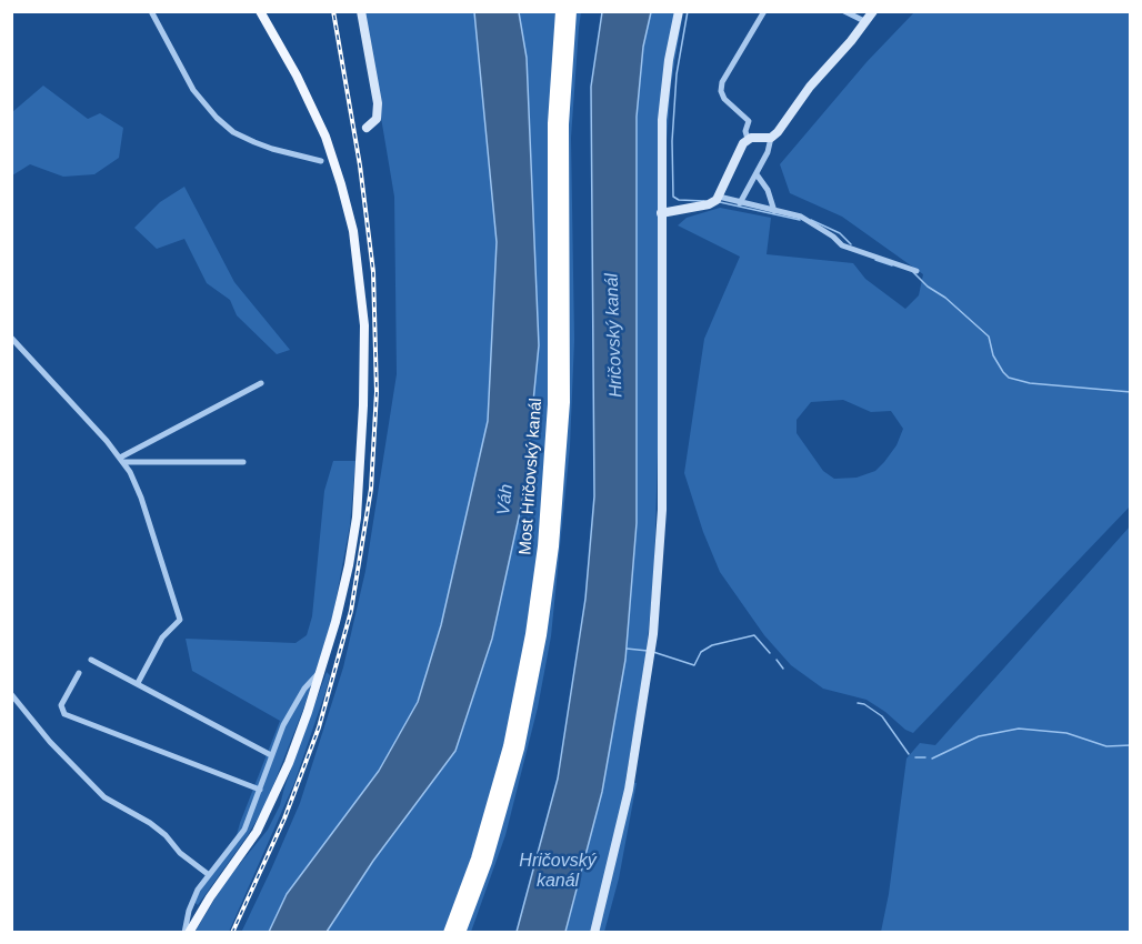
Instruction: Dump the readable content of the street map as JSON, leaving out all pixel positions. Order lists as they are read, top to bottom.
{
  "streets": {
    "highway": ["Most Hričovský kanál"]
  },
  "water": ["Hričovský kanál", "Váh"]
}
